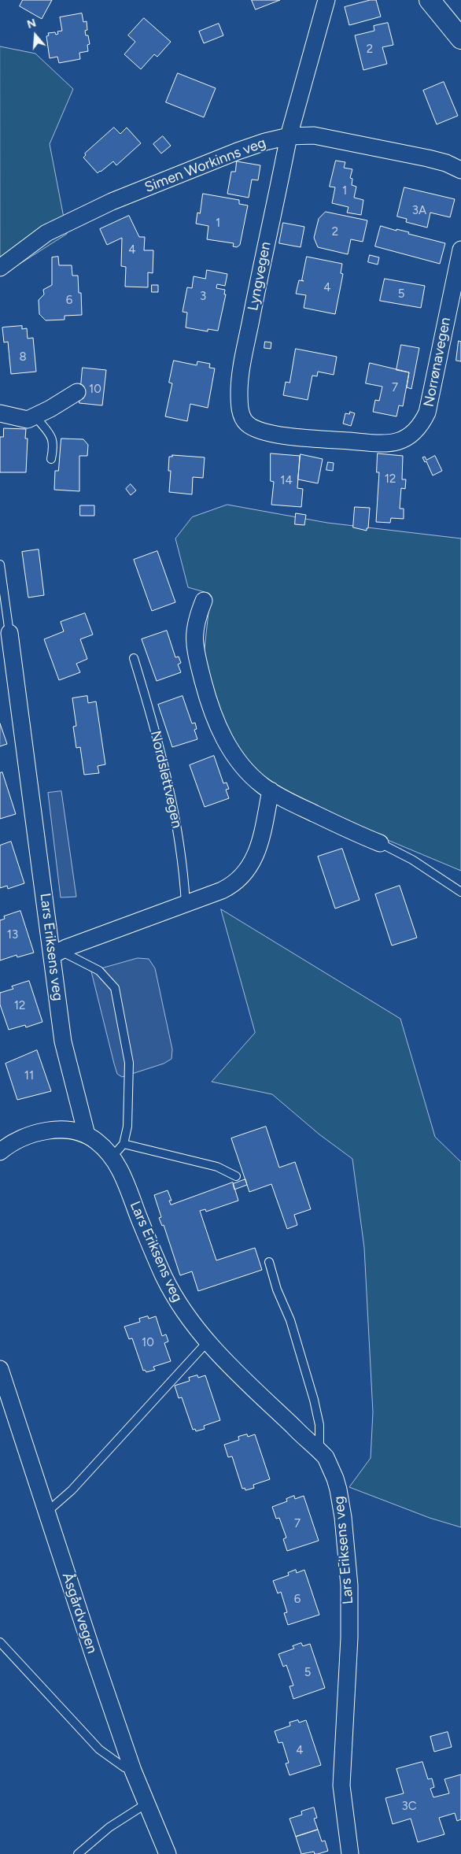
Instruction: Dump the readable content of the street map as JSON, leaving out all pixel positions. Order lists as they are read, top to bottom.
{
  "streets": {
    "street": [
      "Simen Workinns veg",
      "Lyngvegen",
      "Norrønavegen",
      "Lars Eriksens veg",
      "Åsgårdvegen"
    ],
    "lane": ["Nordslettvegen"]
  },
  "crossings": [
    ["Simen Workinns veg", "Lyngvegen"],
    ["Lyngvegen", "Norrønavegen"]
  ],
  "house_numbers": [
    "2",
    "1",
    "3A",
    "1",
    "2",
    "4",
    "4",
    "5",
    "3",
    "6",
    "8",
    "7",
    "10",
    "12",
    "14",
    "13",
    "12",
    "11",
    "10",
    "7",
    "6",
    "5",
    "4",
    "3C"
  ],
  "north": "top"
}
